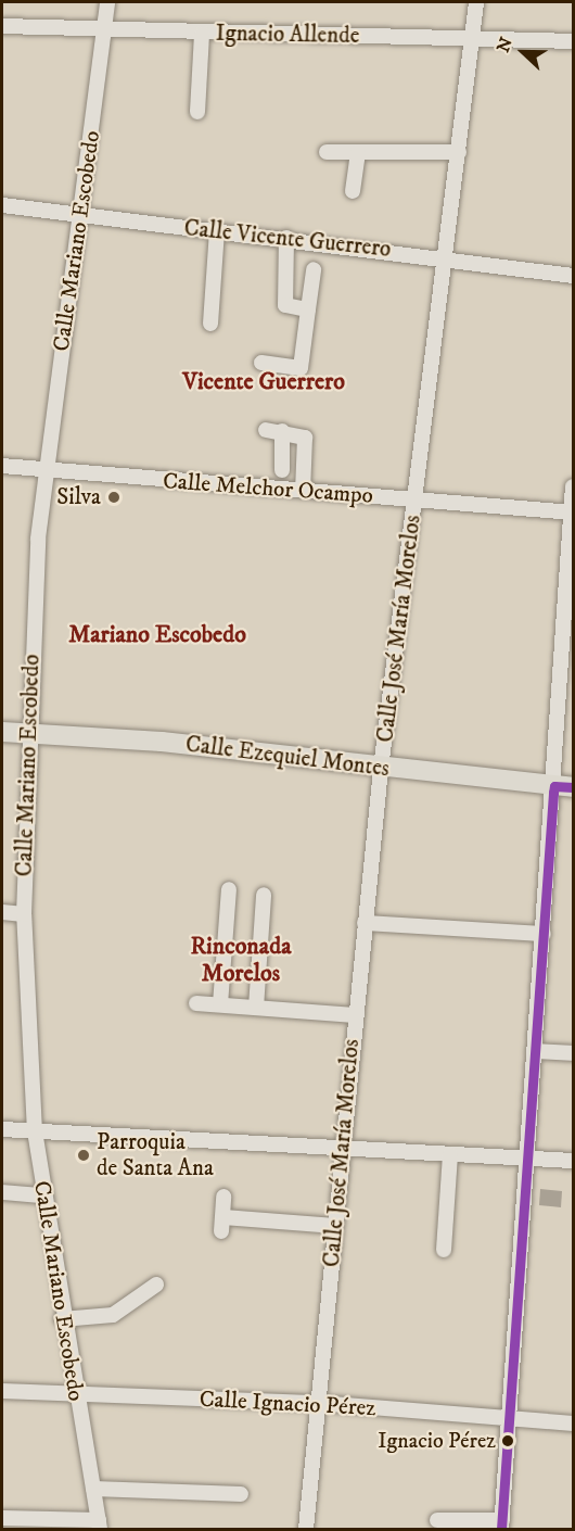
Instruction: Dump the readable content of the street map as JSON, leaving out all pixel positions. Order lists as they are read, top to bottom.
{
  "streets": {
    "main road": ["Calle Ezequiel Montes"],
    "street": [
      "Ignacio Allende",
      "Calle Vicente Guerrero",
      "Calle Mariano Escobedo",
      "Calle Melchor Ocampo",
      "Calle José María Morelos",
      "Calle Ignacio Pérez"
    ]
  },
  "crossings": [
    ["Ignacio Allende", "Calle Mariano Escobedo"],
    ["Ignacio Allende", "Calle José María Morelos"],
    ["Calle Vicente Guerrero", "Calle Mariano Escobedo"],
    ["Calle Vicente Guerrero", "Calle José María Morelos"],
    ["Calle Mariano Escobedo", "Calle Melchor Ocampo"],
    ["Calle Mariano Escobedo", "Calle Ezequiel Montes"],
    ["Calle Mariano Escobedo", "Calle Ignacio Pérez"],
    ["Calle Melchor Ocampo", "Calle José María Morelos"],
    ["Calle José María Morelos", "Calle Ezequiel Montes"],
    ["Calle José María Morelos", "Calle Ignacio Pérez"]
  ],
  "districts": ["Vicente Guerrero", "Mariano Escobedo", "Rinconada Morelos"],
  "places": ["Silva", "Parroquia de Santa Ana", "Ignacio Pérez"],
  "north": "left"
}
